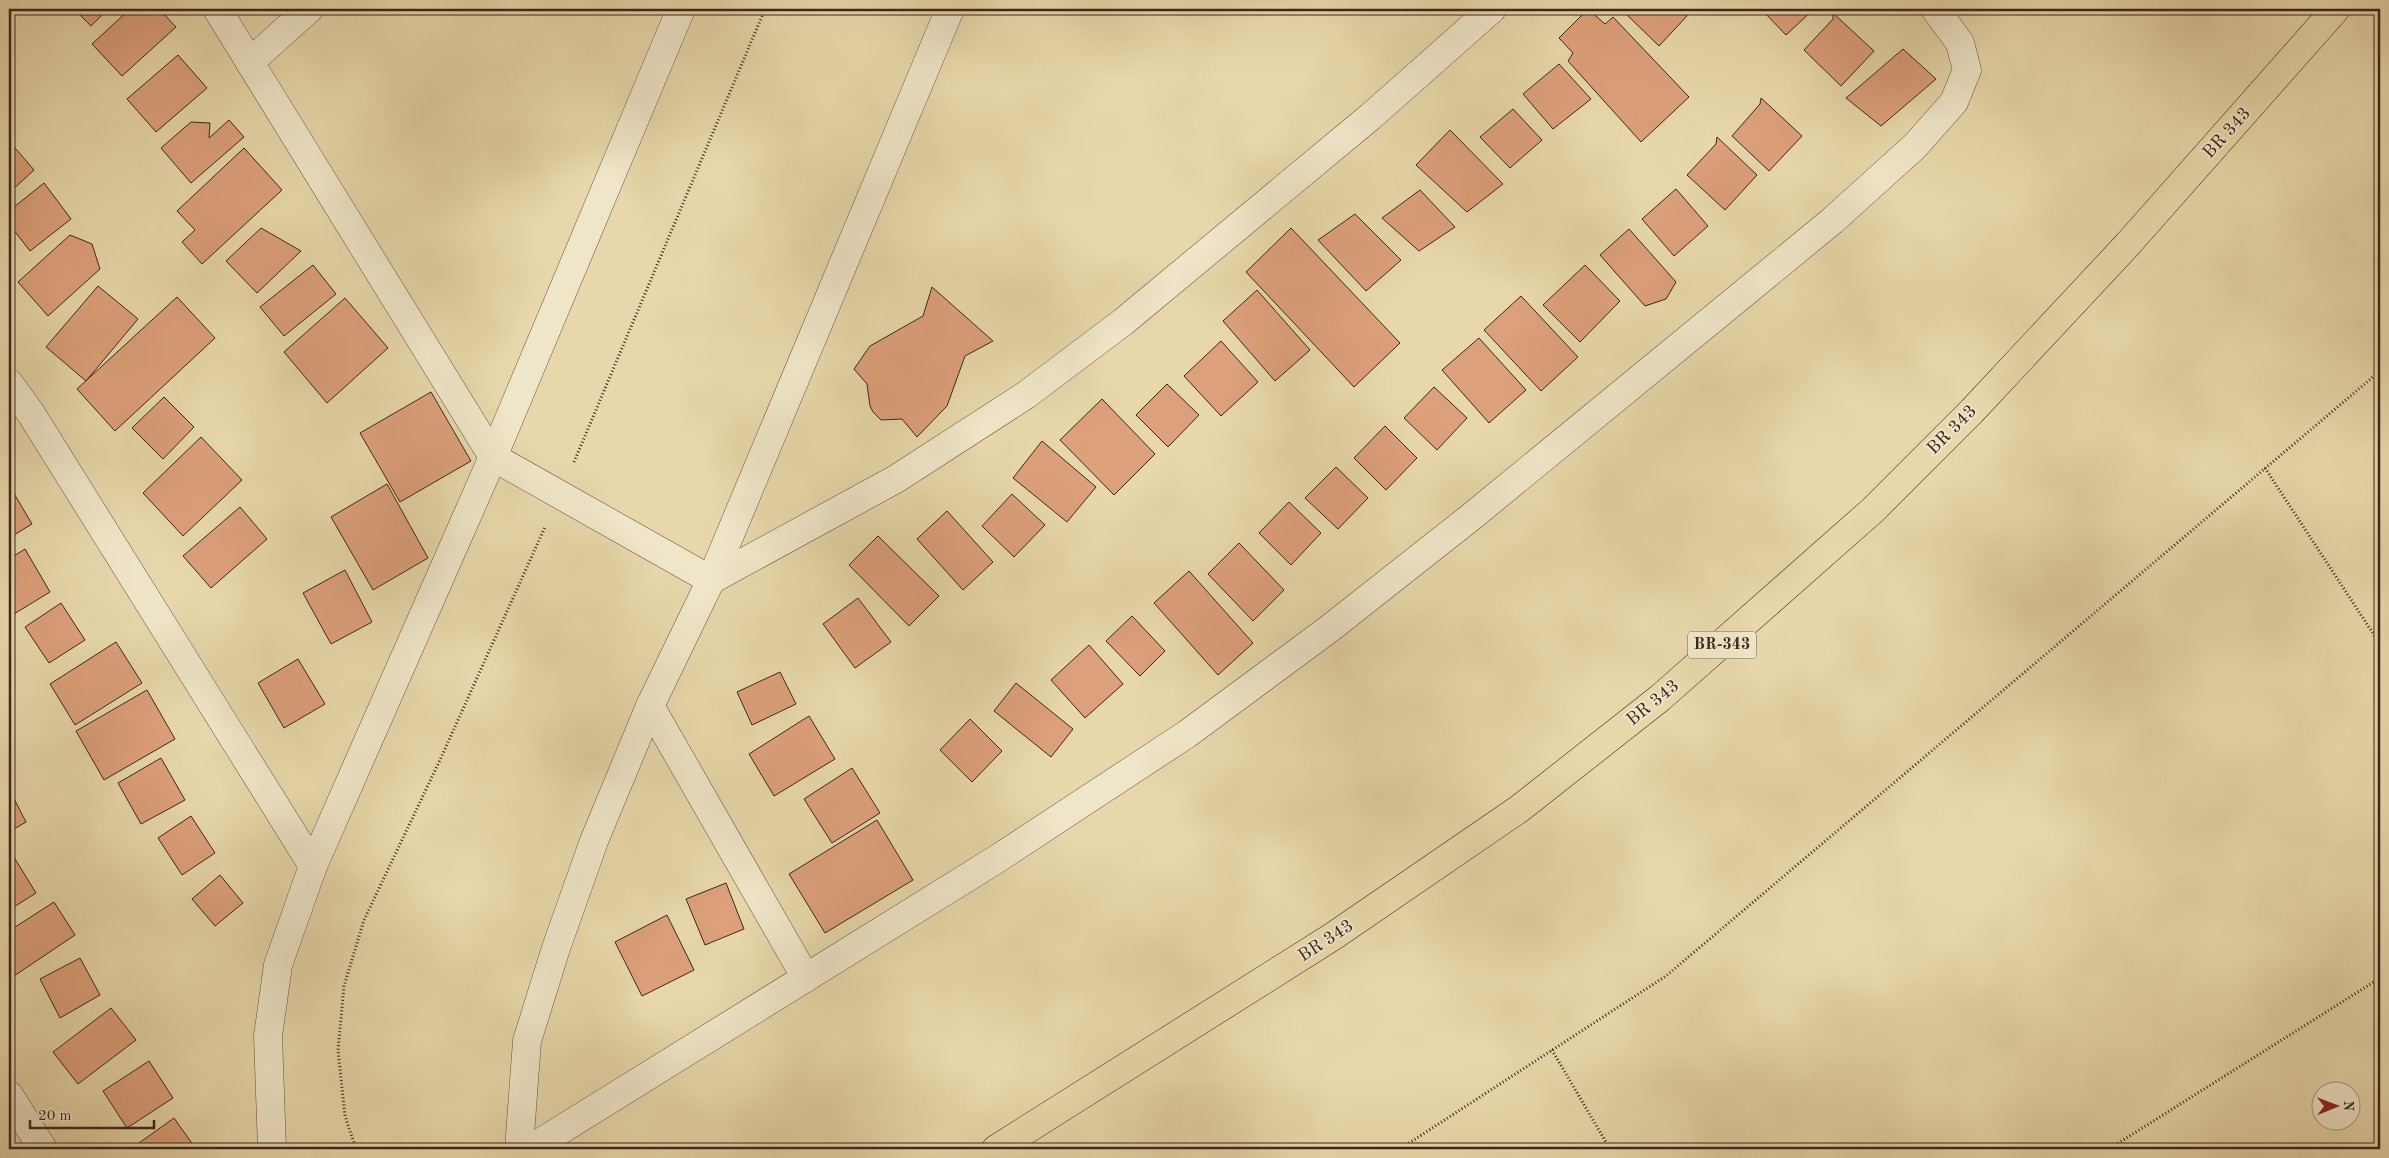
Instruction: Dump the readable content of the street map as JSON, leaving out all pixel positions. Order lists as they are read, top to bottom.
{
  "streets": {
    "main road": ["BR 343", "BR-343"]
  },
  "scale_bar": "20 m",
  "north": "right"
}
